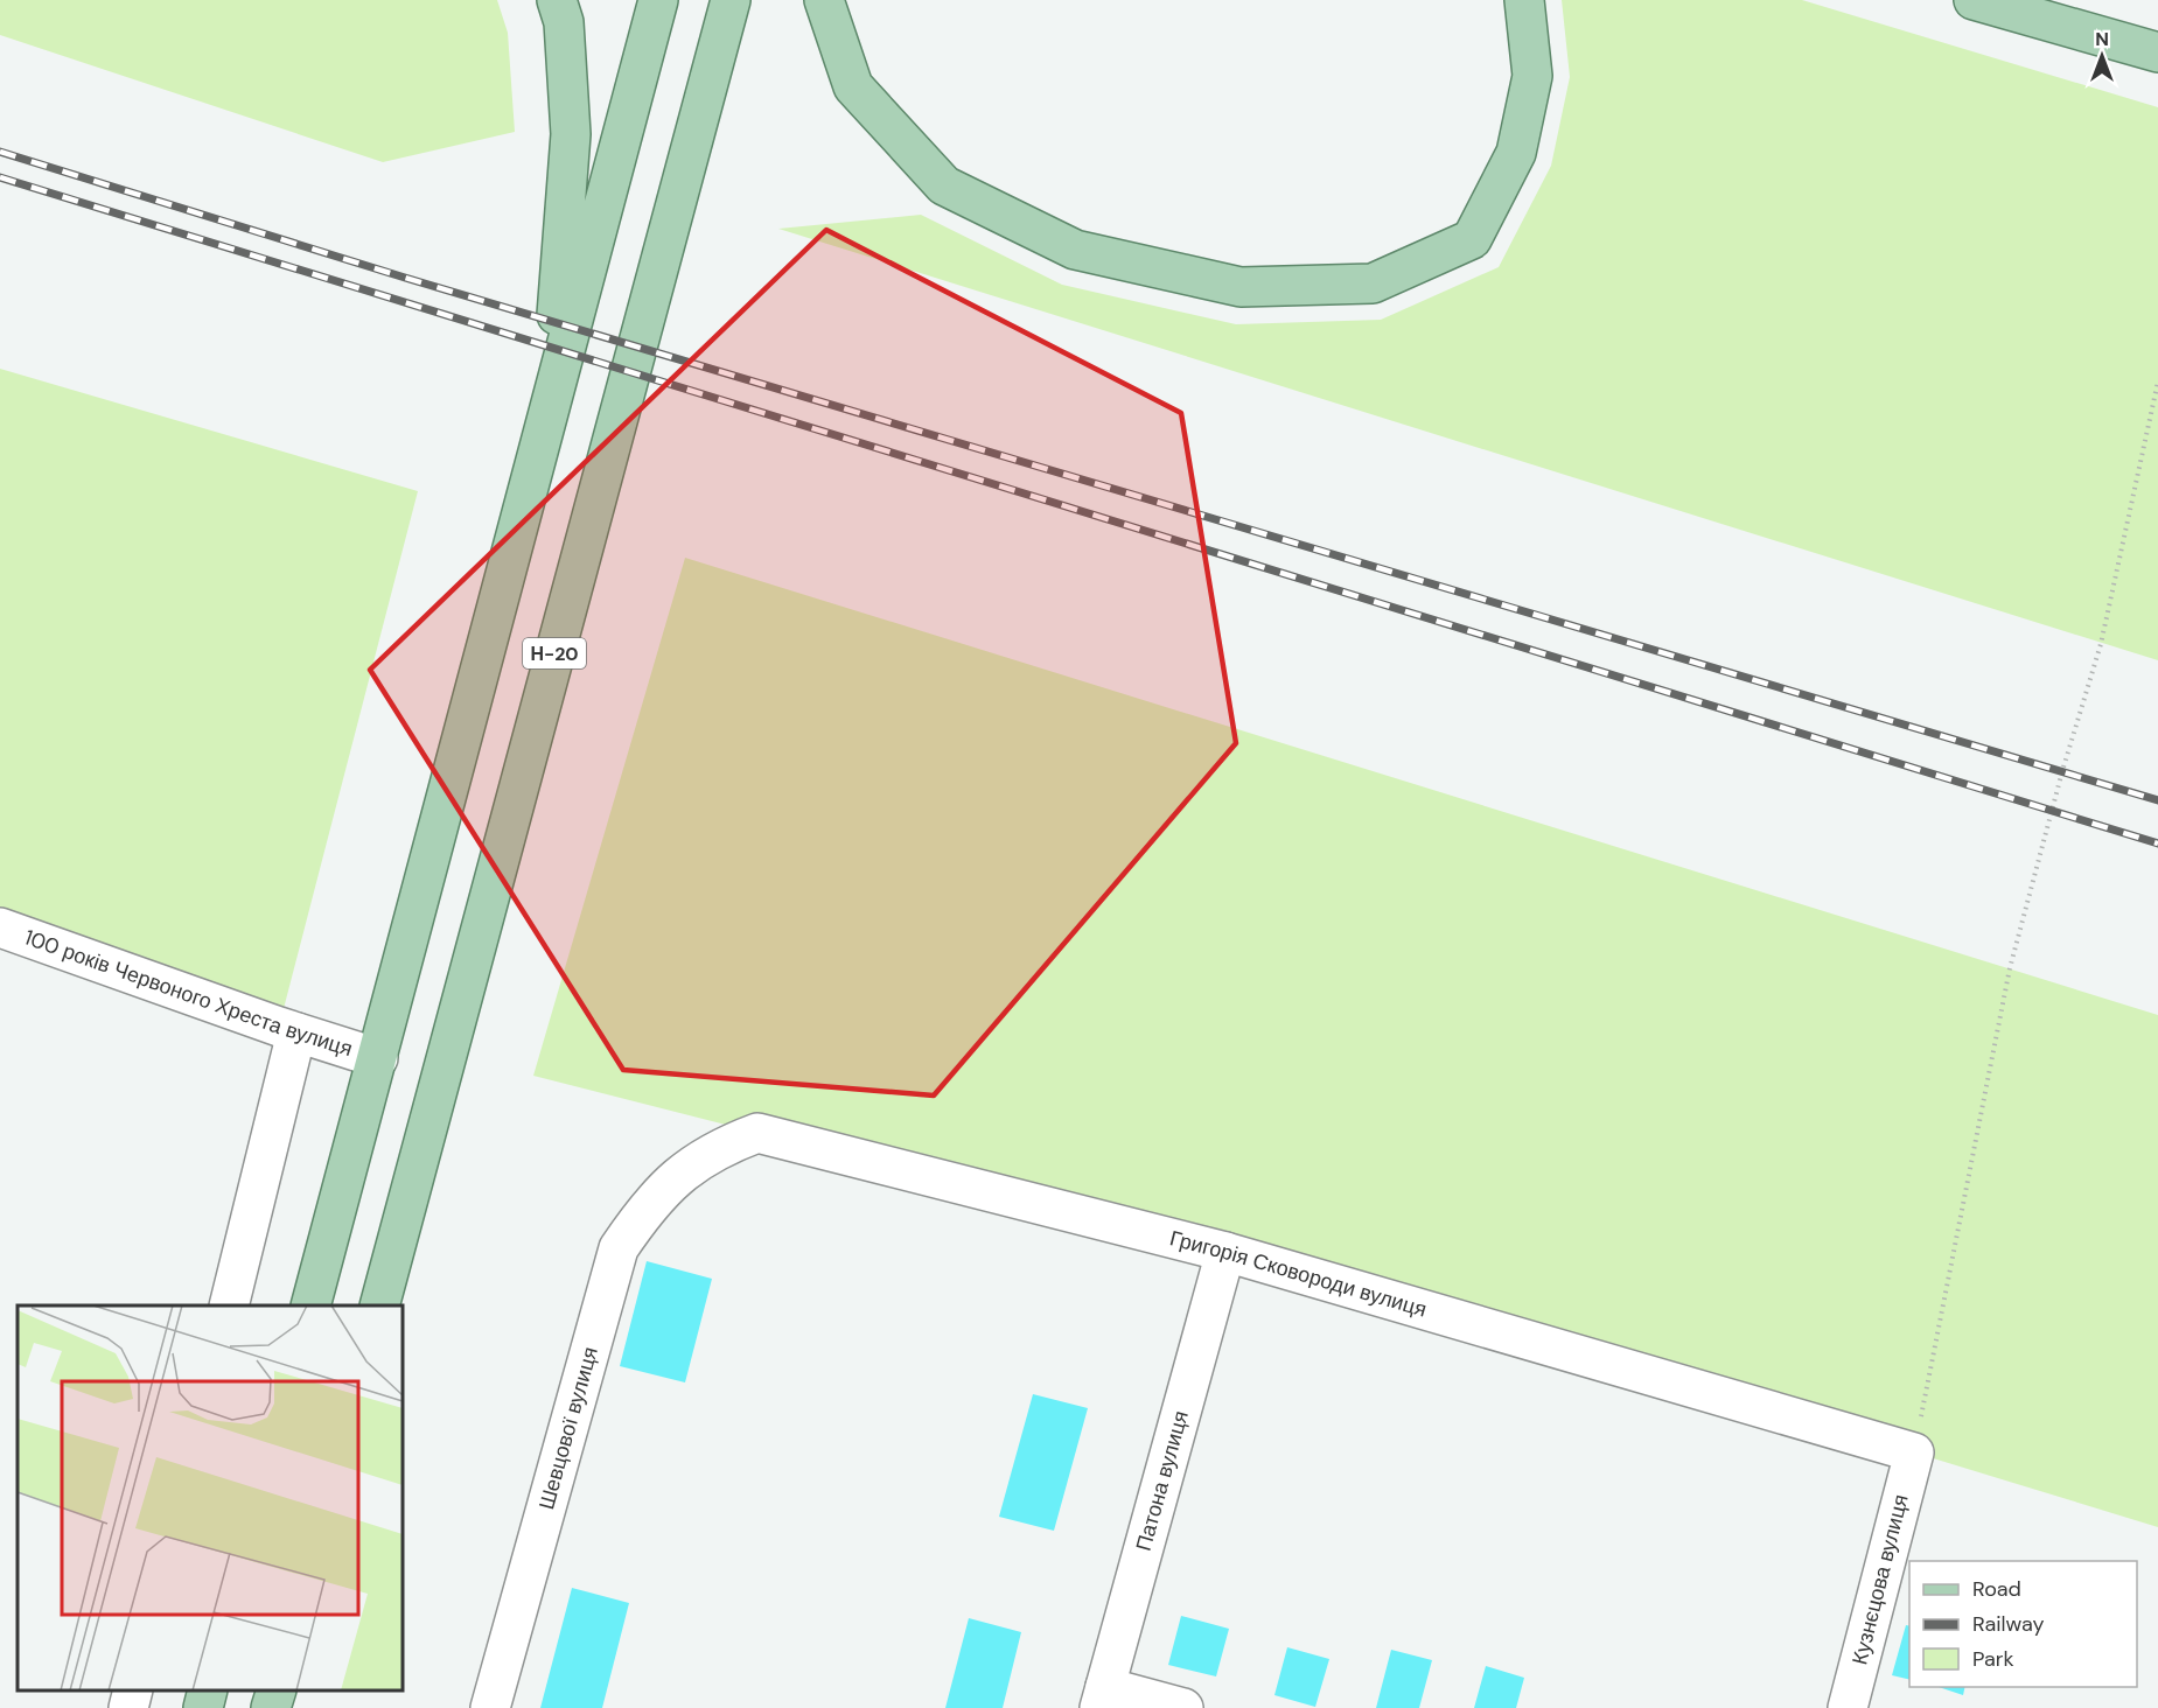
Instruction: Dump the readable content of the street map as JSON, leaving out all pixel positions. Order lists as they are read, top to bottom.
{
  "streets": {
    "main road": ["Н-20"],
    "street": [
      "100 років Червоного Хреста вулиця",
      "Григорія Сковороди вулиця",
      "Шевцової вулиця",
      "Патона вулиця",
      "Кузнєцова вулиця"
    ]
  },
  "crossings": [
    ["Григорія Сковороди вулиця", "Шевцової вулиця"],
    ["Григорія Сковороди вулиця", "Патона вулиця"],
    ["Григорія Сковороди вулиця", "Кузнєцова вулиця"]
  ],
  "legend": ["Road", "Railway", "Park"],
  "north": "top"
}
